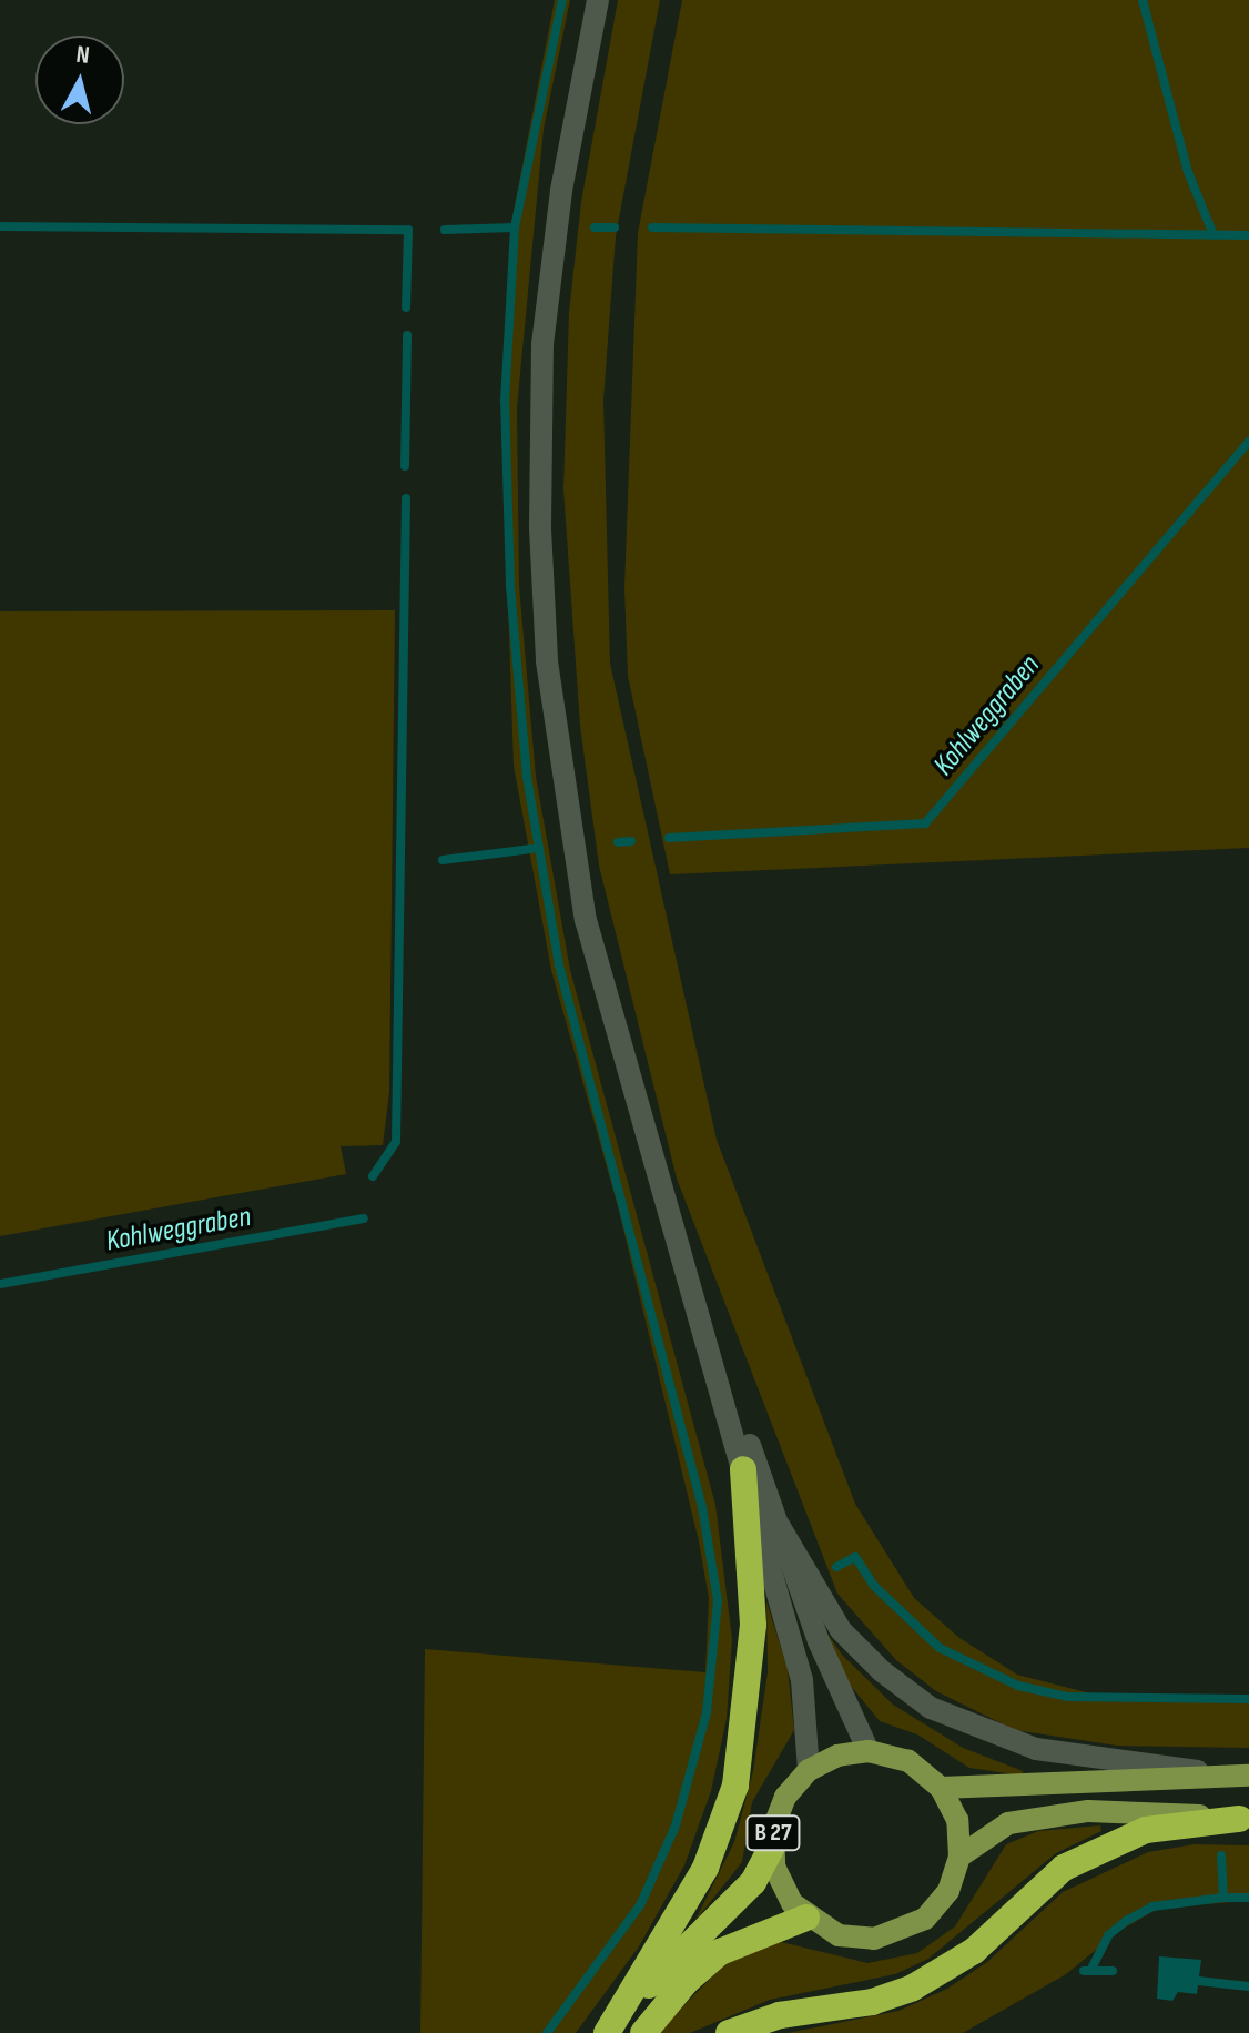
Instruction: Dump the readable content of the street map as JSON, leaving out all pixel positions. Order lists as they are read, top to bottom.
{
  "streets": {
    "main road": ["B 27"]
  },
  "water": ["Kohlweggraben"],
  "north": "top"
}
